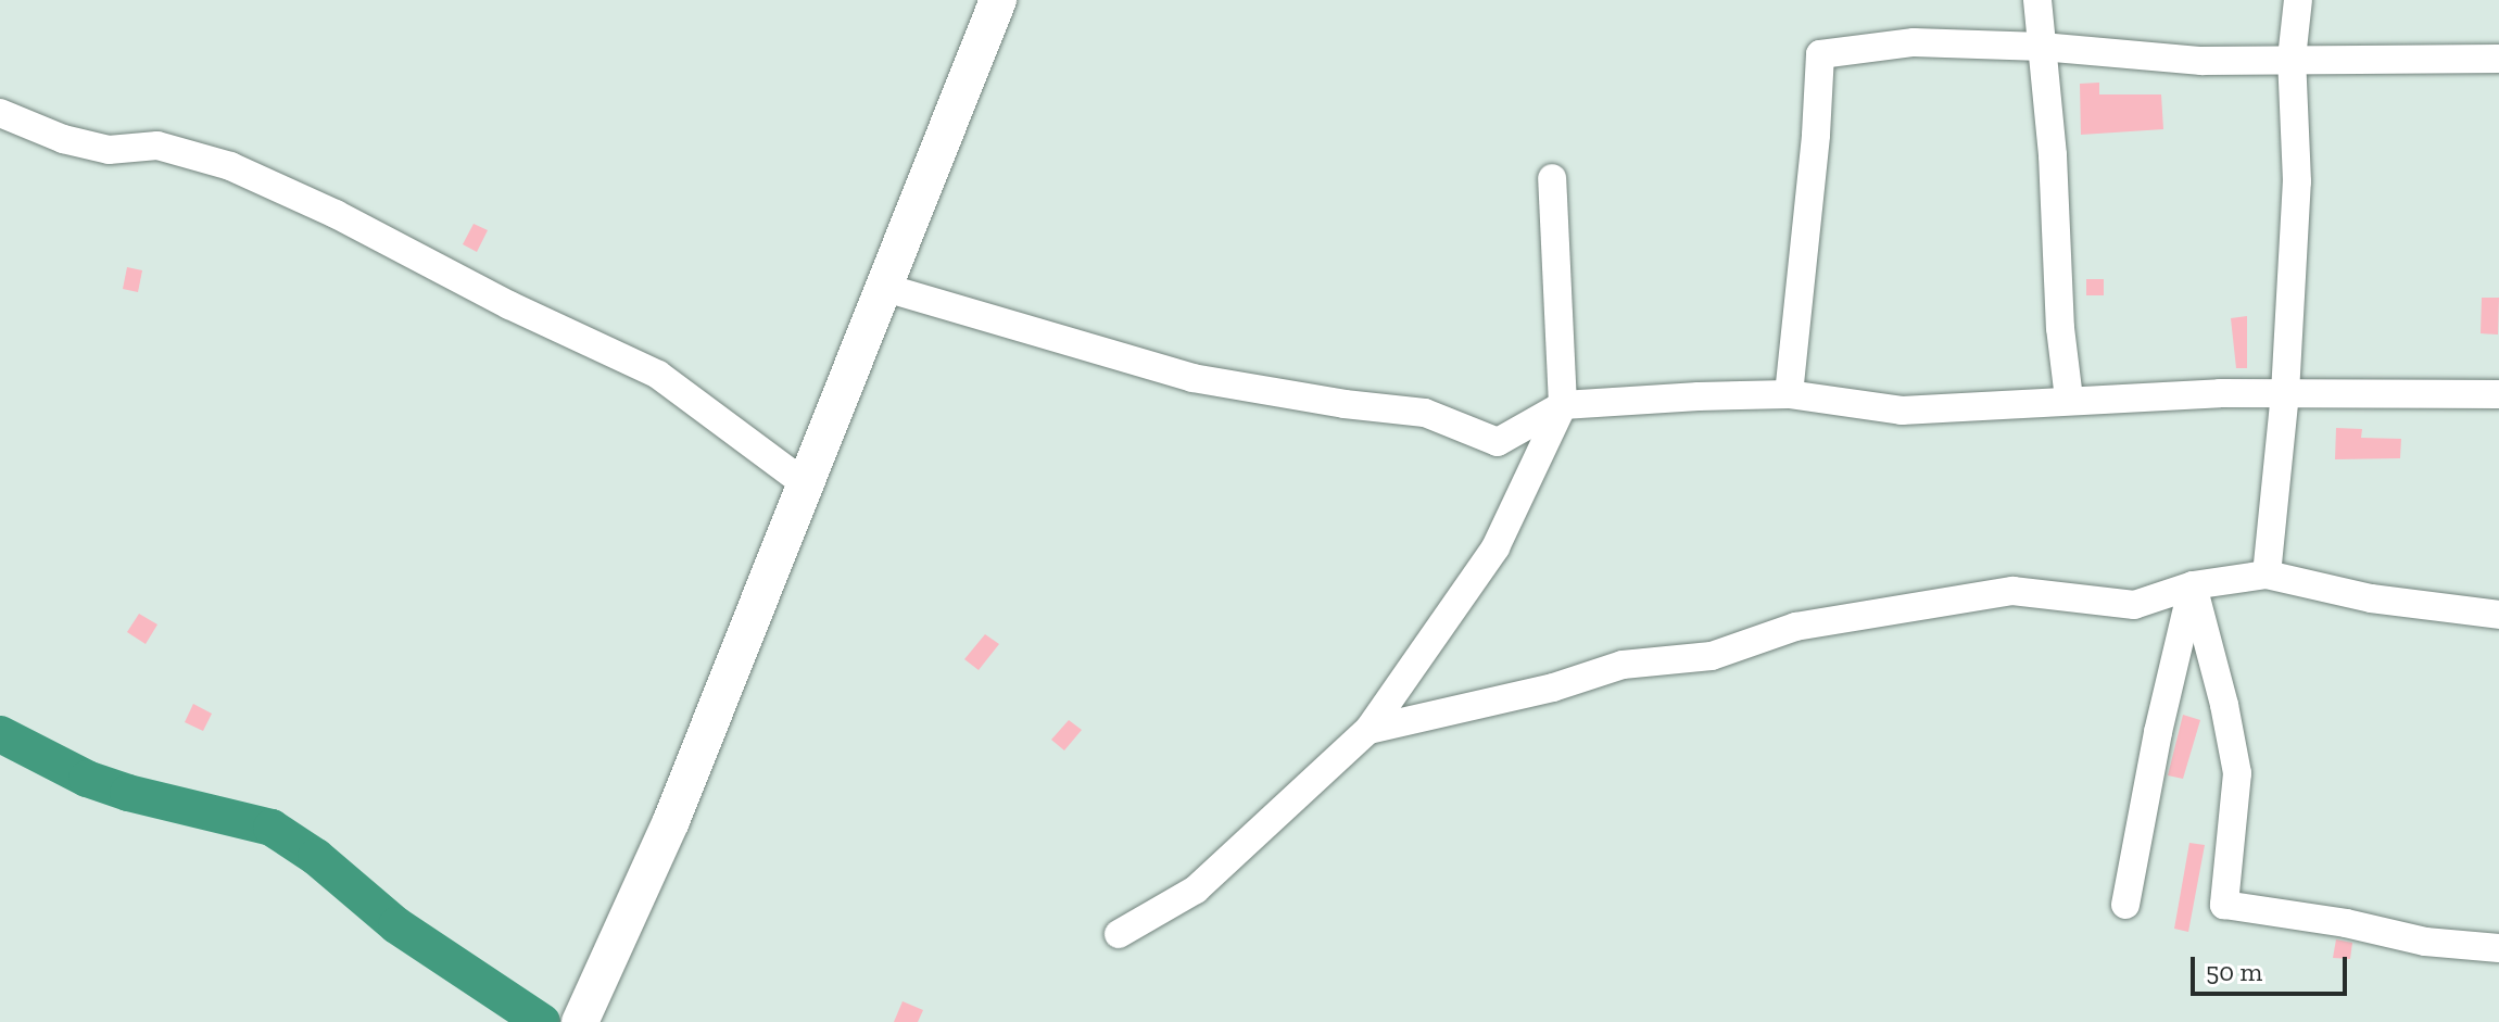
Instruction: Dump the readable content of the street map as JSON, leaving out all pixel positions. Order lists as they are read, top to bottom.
{
  "scale_bar": "50 m"
}
